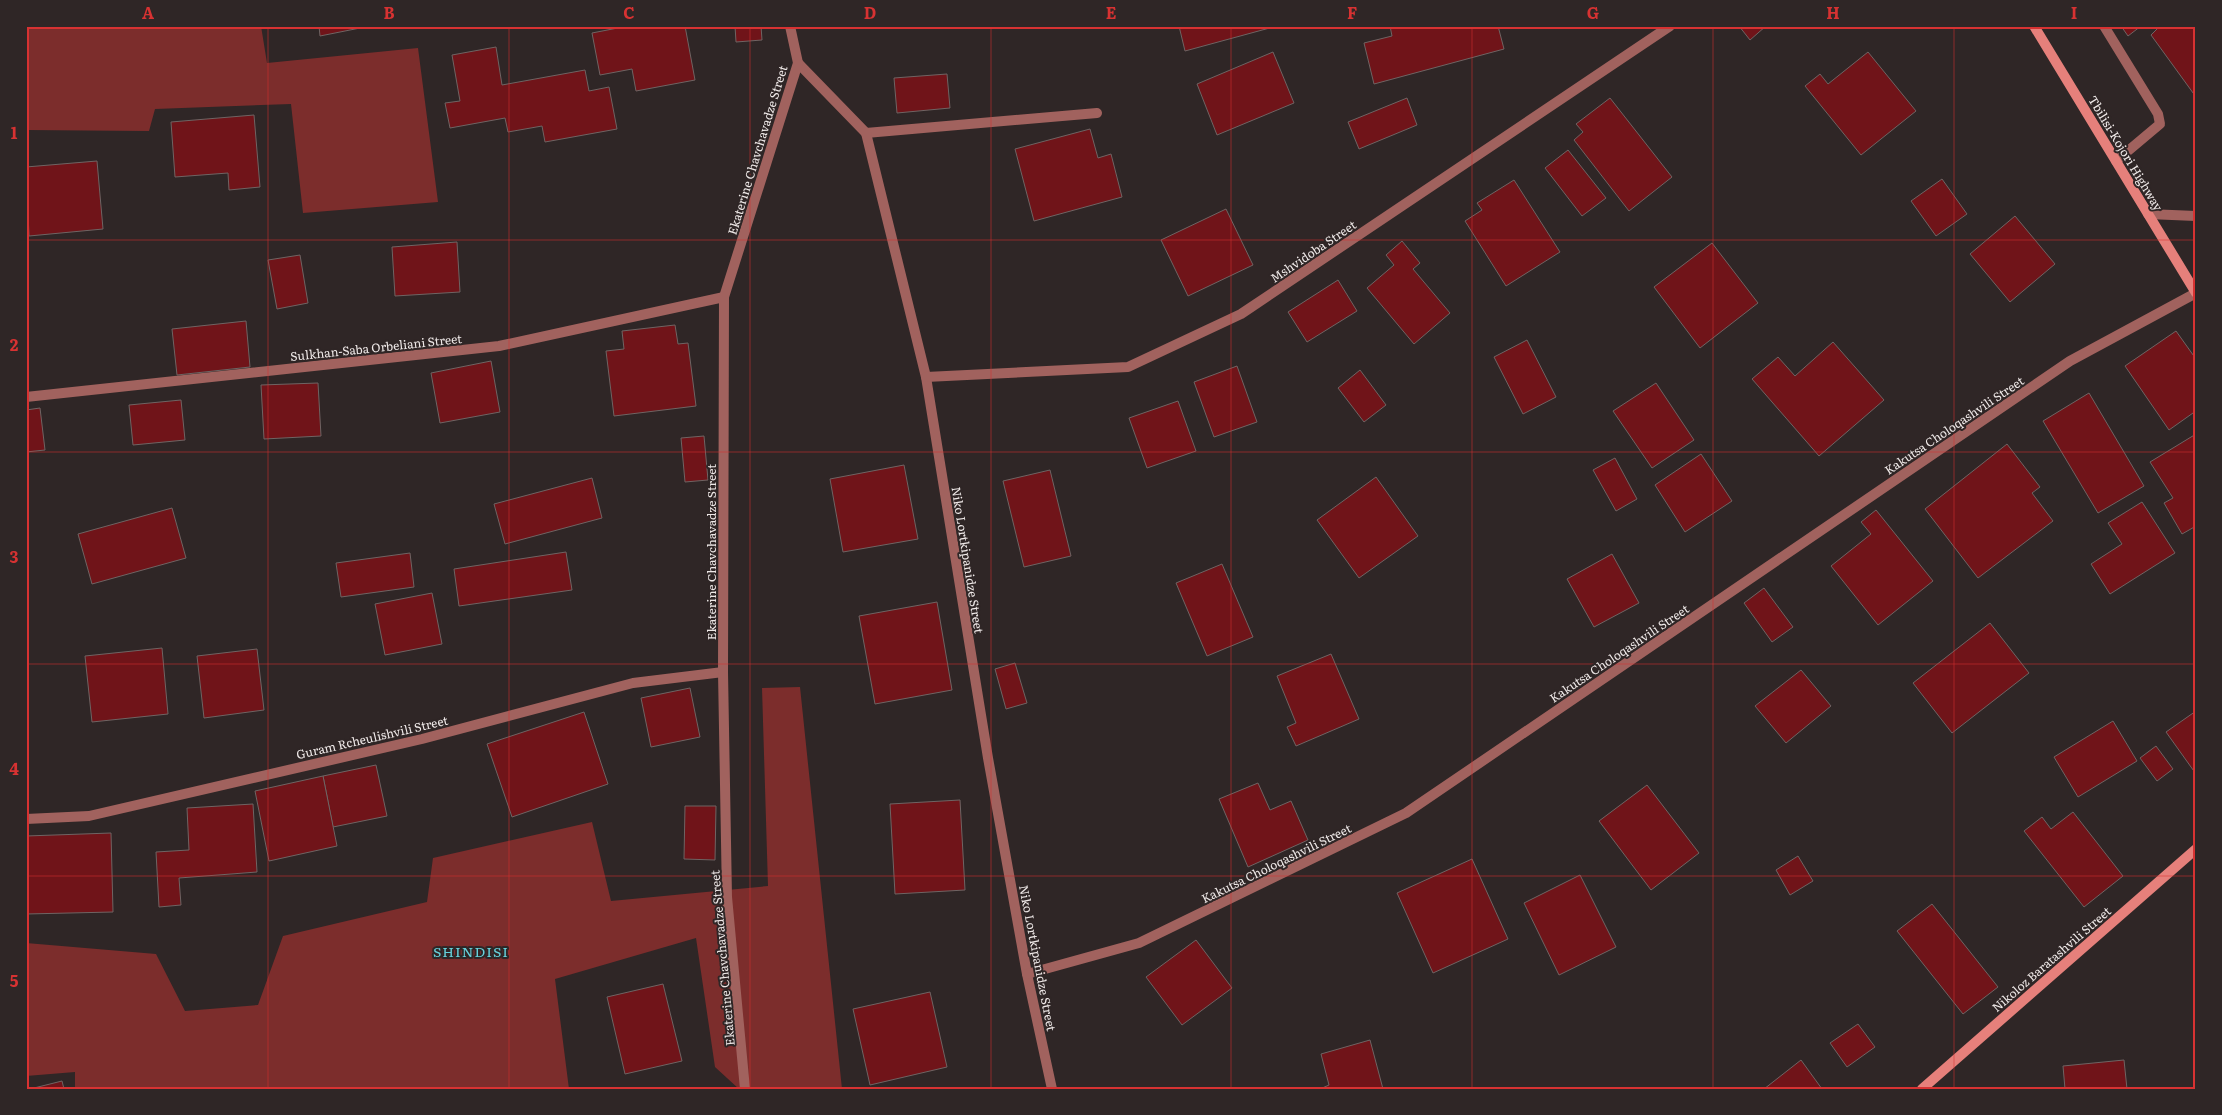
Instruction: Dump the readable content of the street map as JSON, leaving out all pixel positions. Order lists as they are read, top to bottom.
{
  "streets": {
    "main road": ["Tbilisi-Kojori Highway", "Nikoloz Baratashvili Street"],
    "street": [
      "Ekaterine Chavchavadze Street",
      "Mshvidoba Street",
      "Sulkhan-Saba Orbeliani Street",
      "Kakutsa Choloqashvili Street",
      "Niko Lortkipanidze Street",
      "Guram Rcheulishvili Street"
    ]
  },
  "crossings": [
    ["Ekaterine Chavchavadze Street", "Sulkhan-Saba Orbeliani Street"],
    ["Ekaterine Chavchavadze Street", "Guram Rcheulishvili Street"],
    ["Tbilisi-Kojori Highway", "Kakutsa Choloqashvili Street"],
    ["Mshvidoba Street", "Niko Lortkipanidze Street"],
    ["Kakutsa Choloqashvili Street", "Niko Lortkipanidze Street"]
  ],
  "districts": ["SHINDISI"],
  "grid": {
    "columns": [
      "A",
      "B",
      "C",
      "D",
      "E",
      "F",
      "G",
      "H",
      "I"
    ],
    "rows": [
      "1",
      "2",
      "3",
      "4",
      "5"
    ]
  }
}
